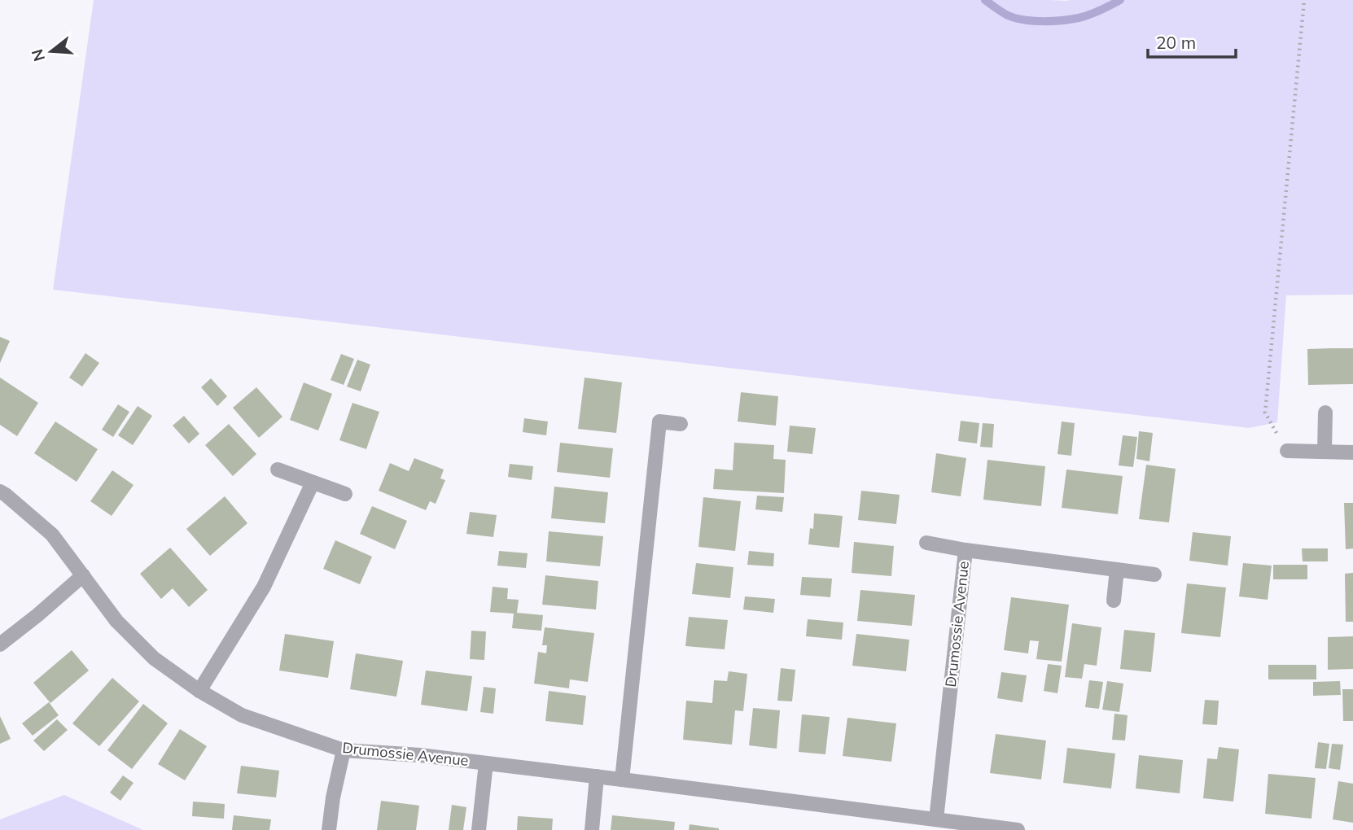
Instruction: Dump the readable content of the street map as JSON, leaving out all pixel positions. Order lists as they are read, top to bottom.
{
  "streets": {
    "street": ["Drumossie Avenue"]
  },
  "scale_bar": "20 m",
  "north": "left"
}
